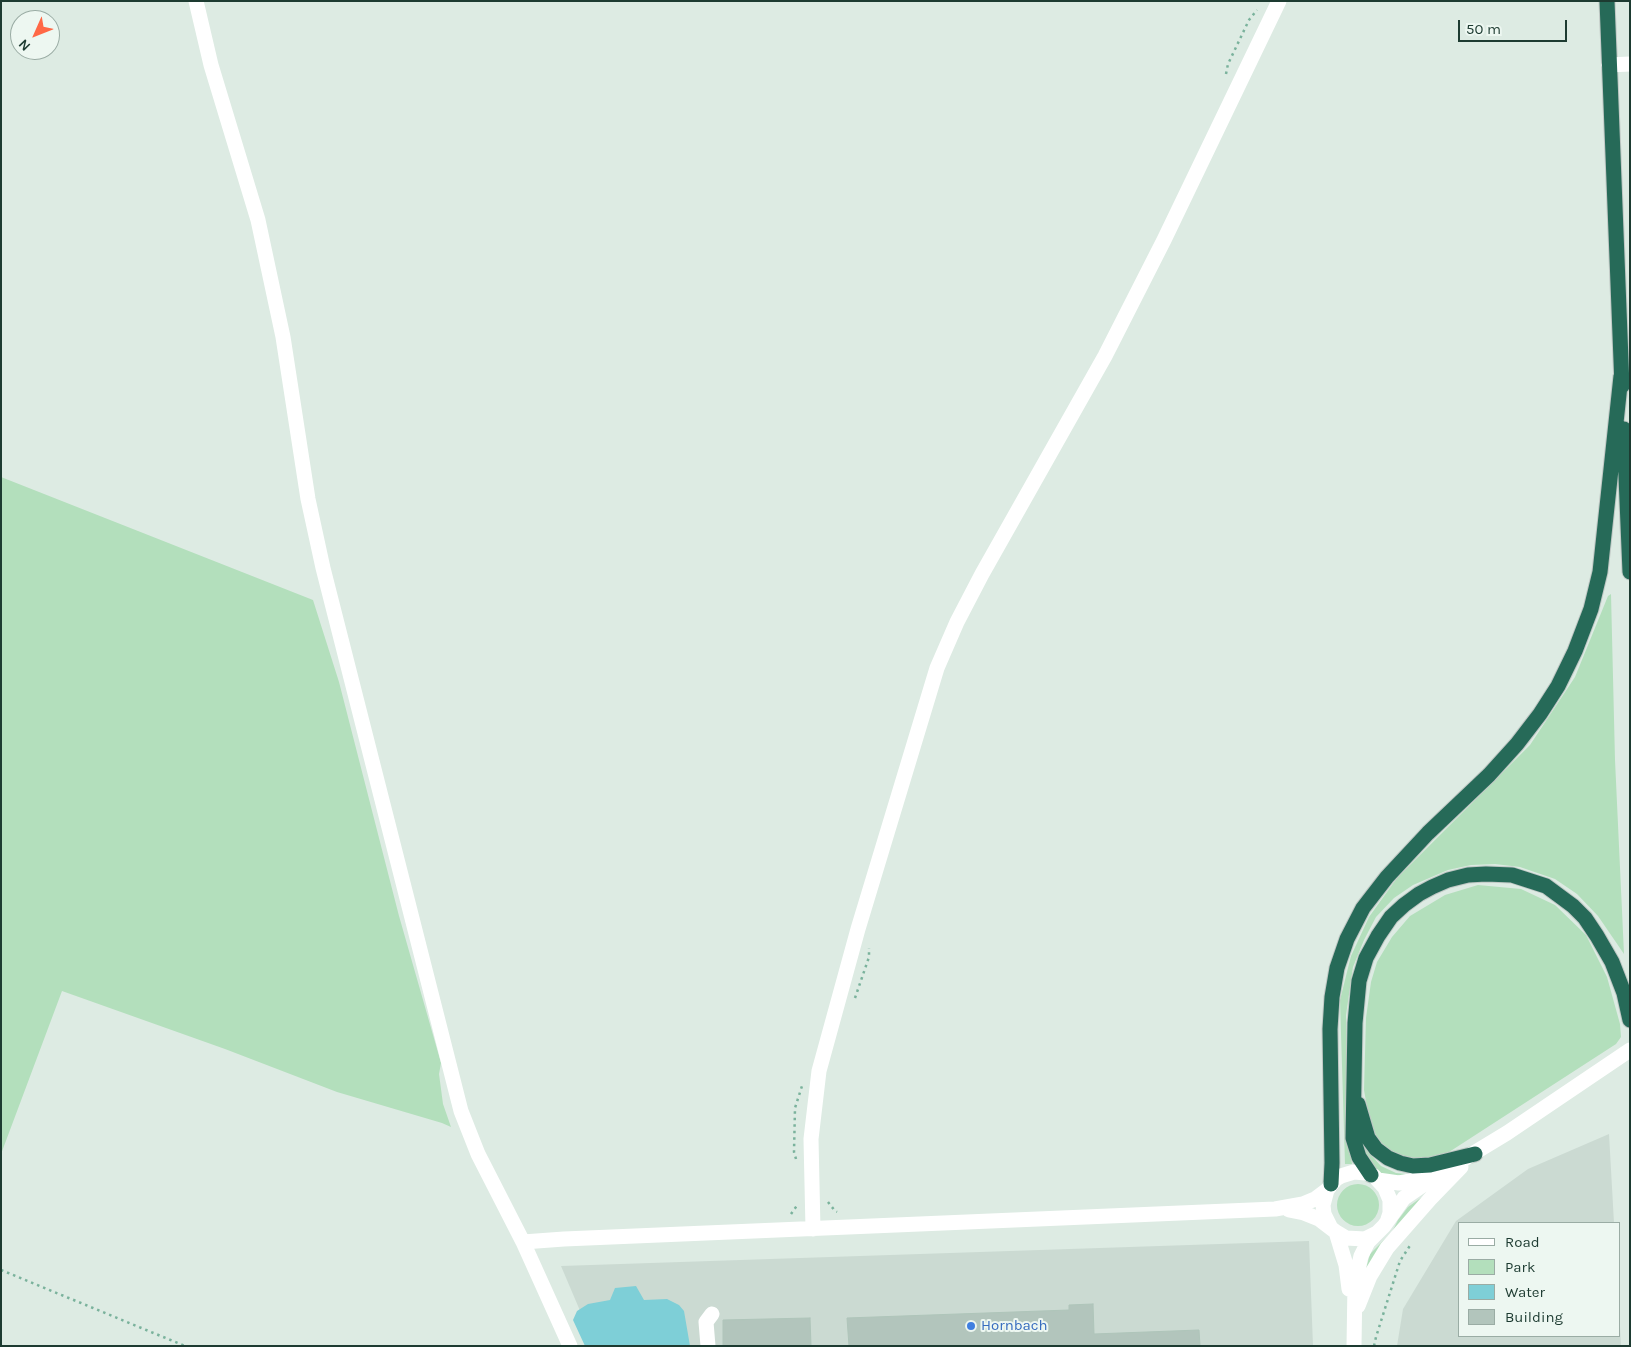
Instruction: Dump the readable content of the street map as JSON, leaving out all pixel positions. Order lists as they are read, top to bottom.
{
  "places": ["Hornbach"],
  "legend": [
    "Road",
    "Park",
    "Water",
    "Building"
  ],
  "scale_bar": "50 m",
  "north": "bottom left"
}
